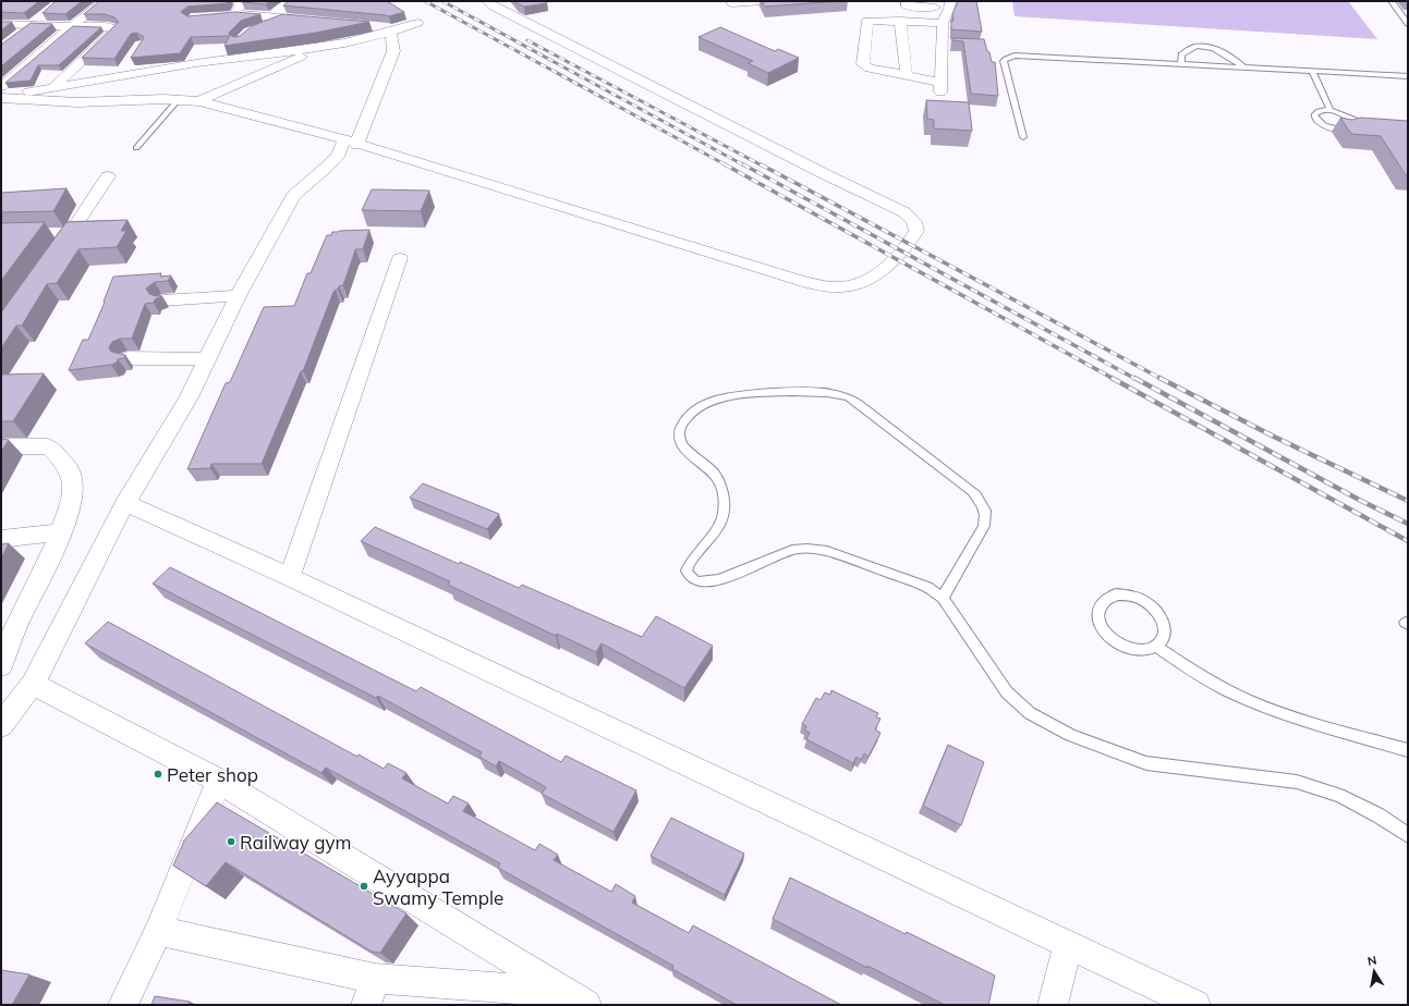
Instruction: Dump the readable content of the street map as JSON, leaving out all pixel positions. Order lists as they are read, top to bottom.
{
  "places": ["Peter shop", "Railway gym", "Ayyappa Swamy Temple"],
  "north": "top"
}
